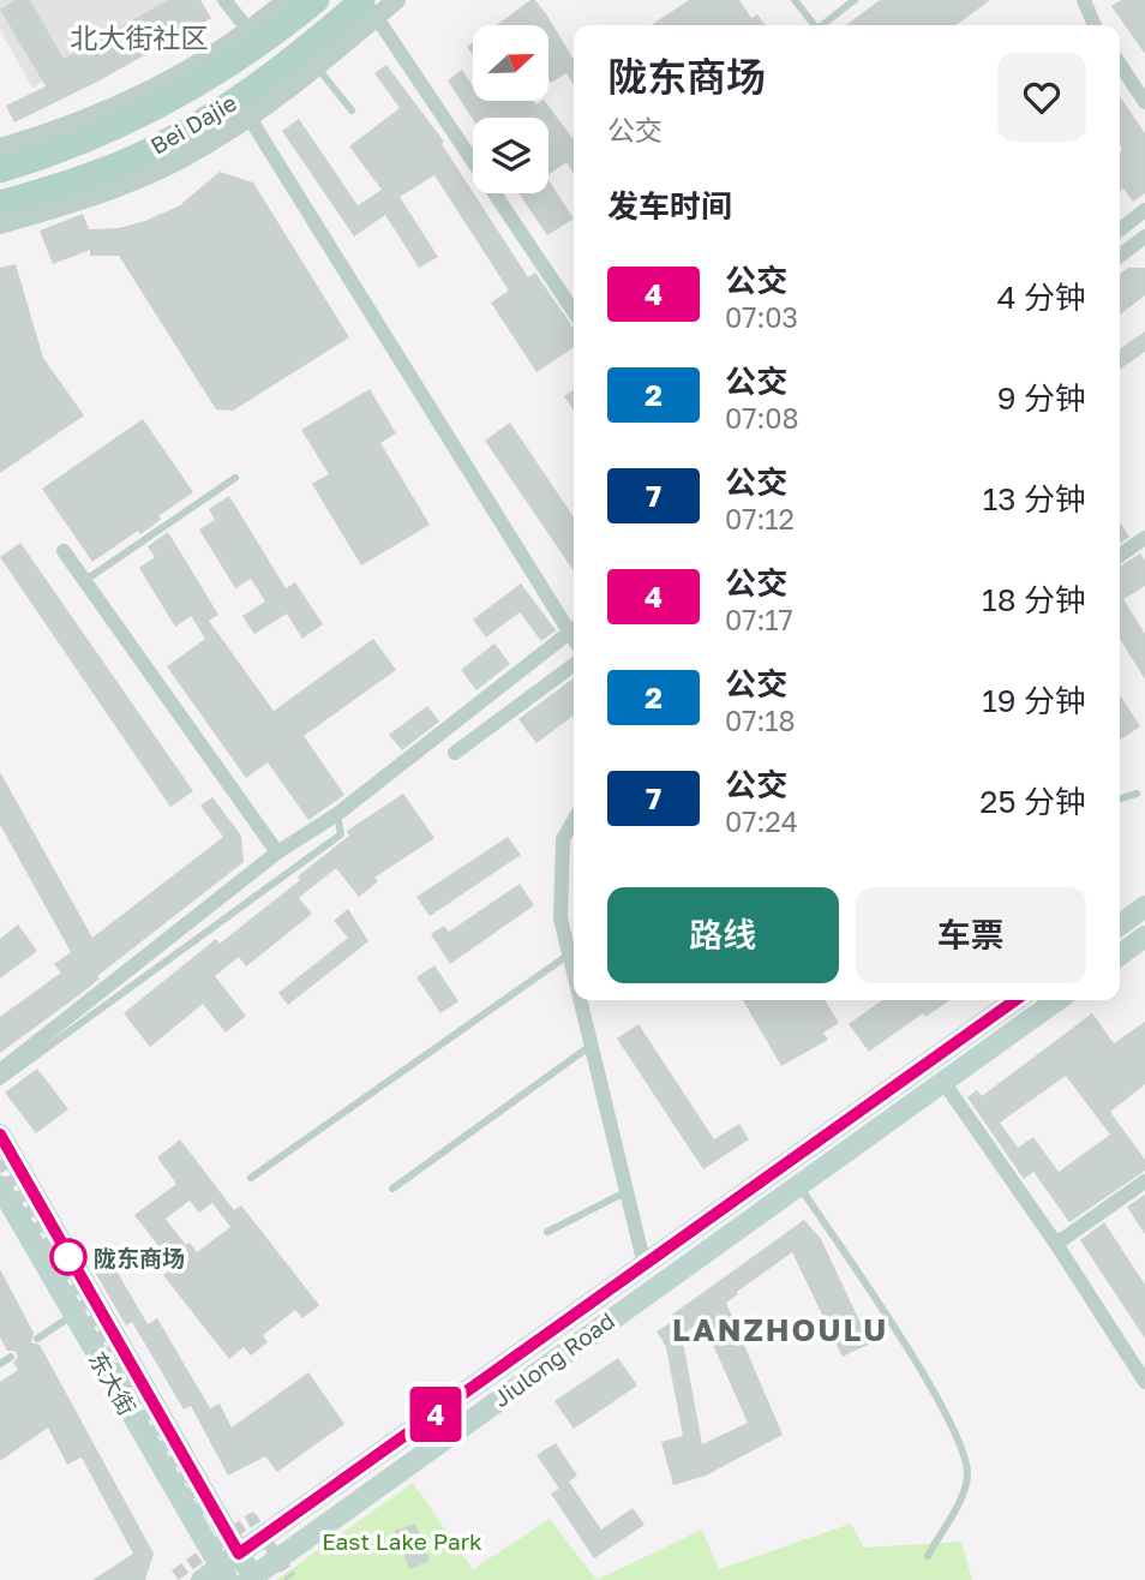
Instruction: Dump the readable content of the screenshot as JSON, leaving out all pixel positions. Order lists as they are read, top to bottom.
{
  "streets": {
    "main road": ["Bei Dajie", "Jiulong Road", "东大街"]
  },
  "crossings": [
    ["Jiulong Road", "东大街"]
  ],
  "districts": ["北大街社区", "LANZHOULU"],
  "parks": ["East Lake Park"],
  "places": ["陇东商场"],
  "lines": ["bus line 4"],
  "north": "right",
  "page": {
    "on_map": "4",
    "heading": [
      ["陇东商场", "公交"],
      "发车时间"
    ],
    "list": [
      {
        "mark": "4",
        "name": "公交",
        "note": "07:03",
        "value": "4 分钟"
      },
      {
        "mark": "2",
        "name": "公交",
        "note": "07:08",
        "value": "9 分钟"
      },
      {
        "mark": "7",
        "name": "公交",
        "note": "07:12",
        "value": "13 分钟"
      },
      {
        "mark": "4",
        "name": "公交",
        "note": "07:17",
        "value": "18 分钟"
      },
      {
        "mark": "2",
        "name": "公交",
        "note": "07:18",
        "value": "19 分钟"
      },
      {
        "mark": "7",
        "name": "公交",
        "note": "07:24",
        "value": "25 分钟"
      }
    ],
    "buttons": ["路线", "车票"]
  }
}
